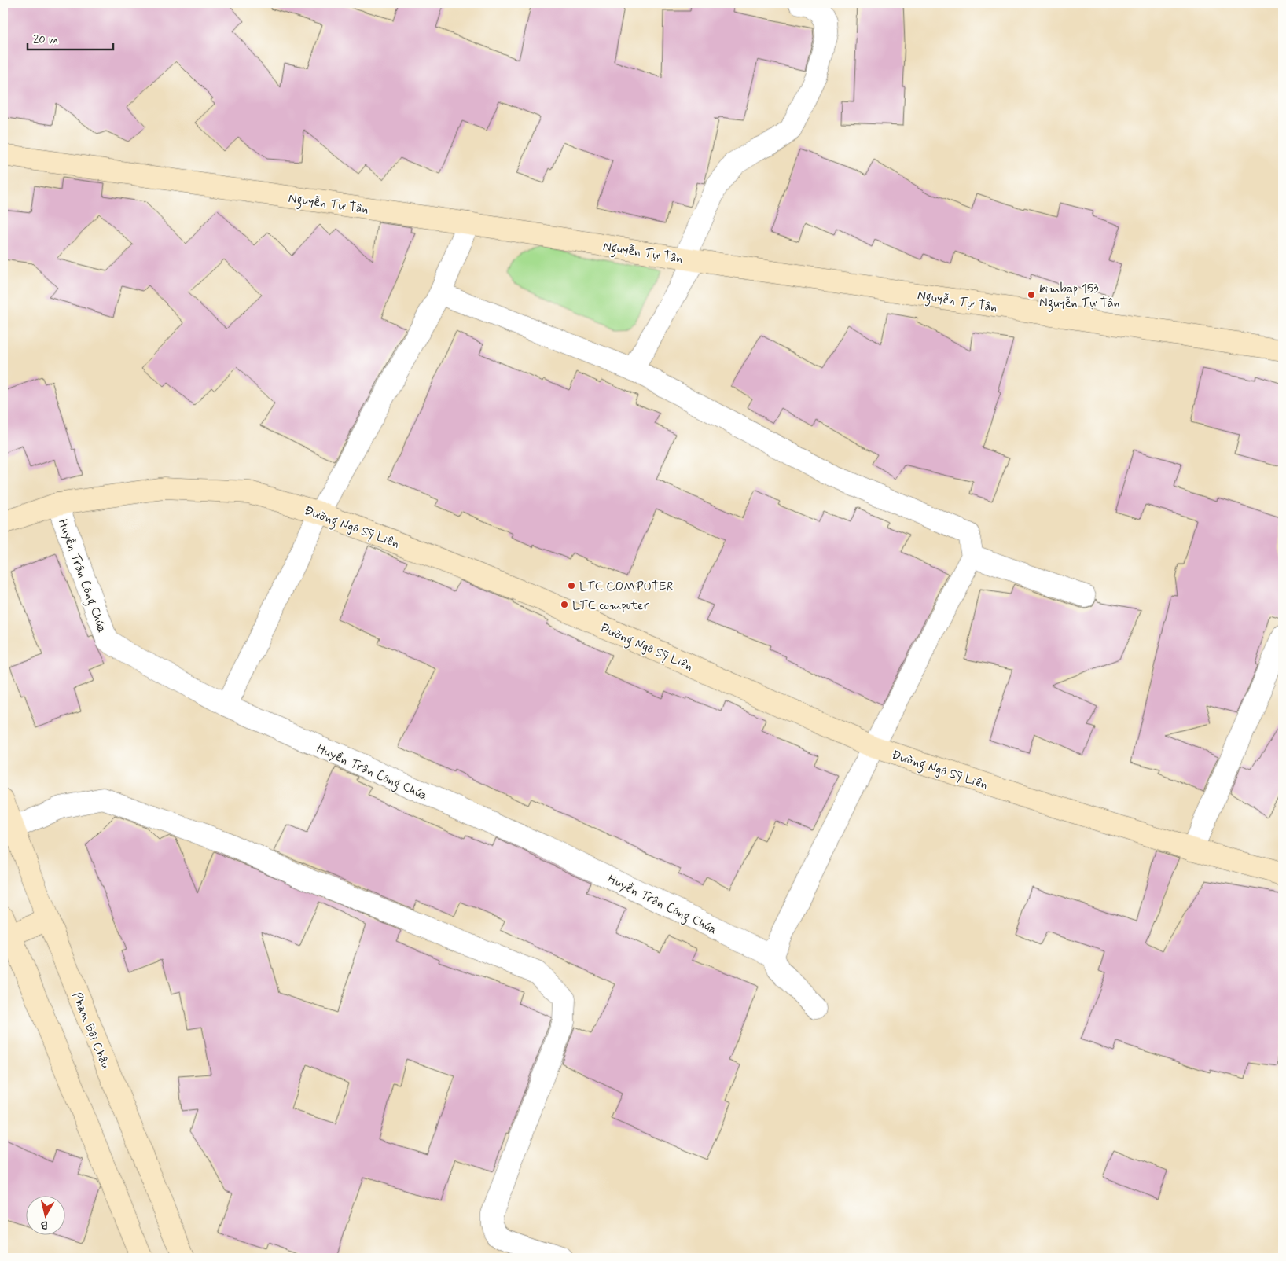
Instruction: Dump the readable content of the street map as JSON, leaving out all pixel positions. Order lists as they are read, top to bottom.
{
  "streets": {
    "street": [
      "Nguyễn Tự Tân",
      "Đường Ngô Sỹ Liên",
      "Huyền Trân Công Chúa",
      "Phan Bội Châu"
    ]
  },
  "crossings": [
    ["Đường Ngô Sỹ Liên", "Huyền Trân Công Chúa"]
  ],
  "places": ["kimbap 153 Nguyễn Tự Tân", "LTC COMPUTER", "LTC computer"],
  "scale_bar": "20 m",
  "north": "bottom"
}
